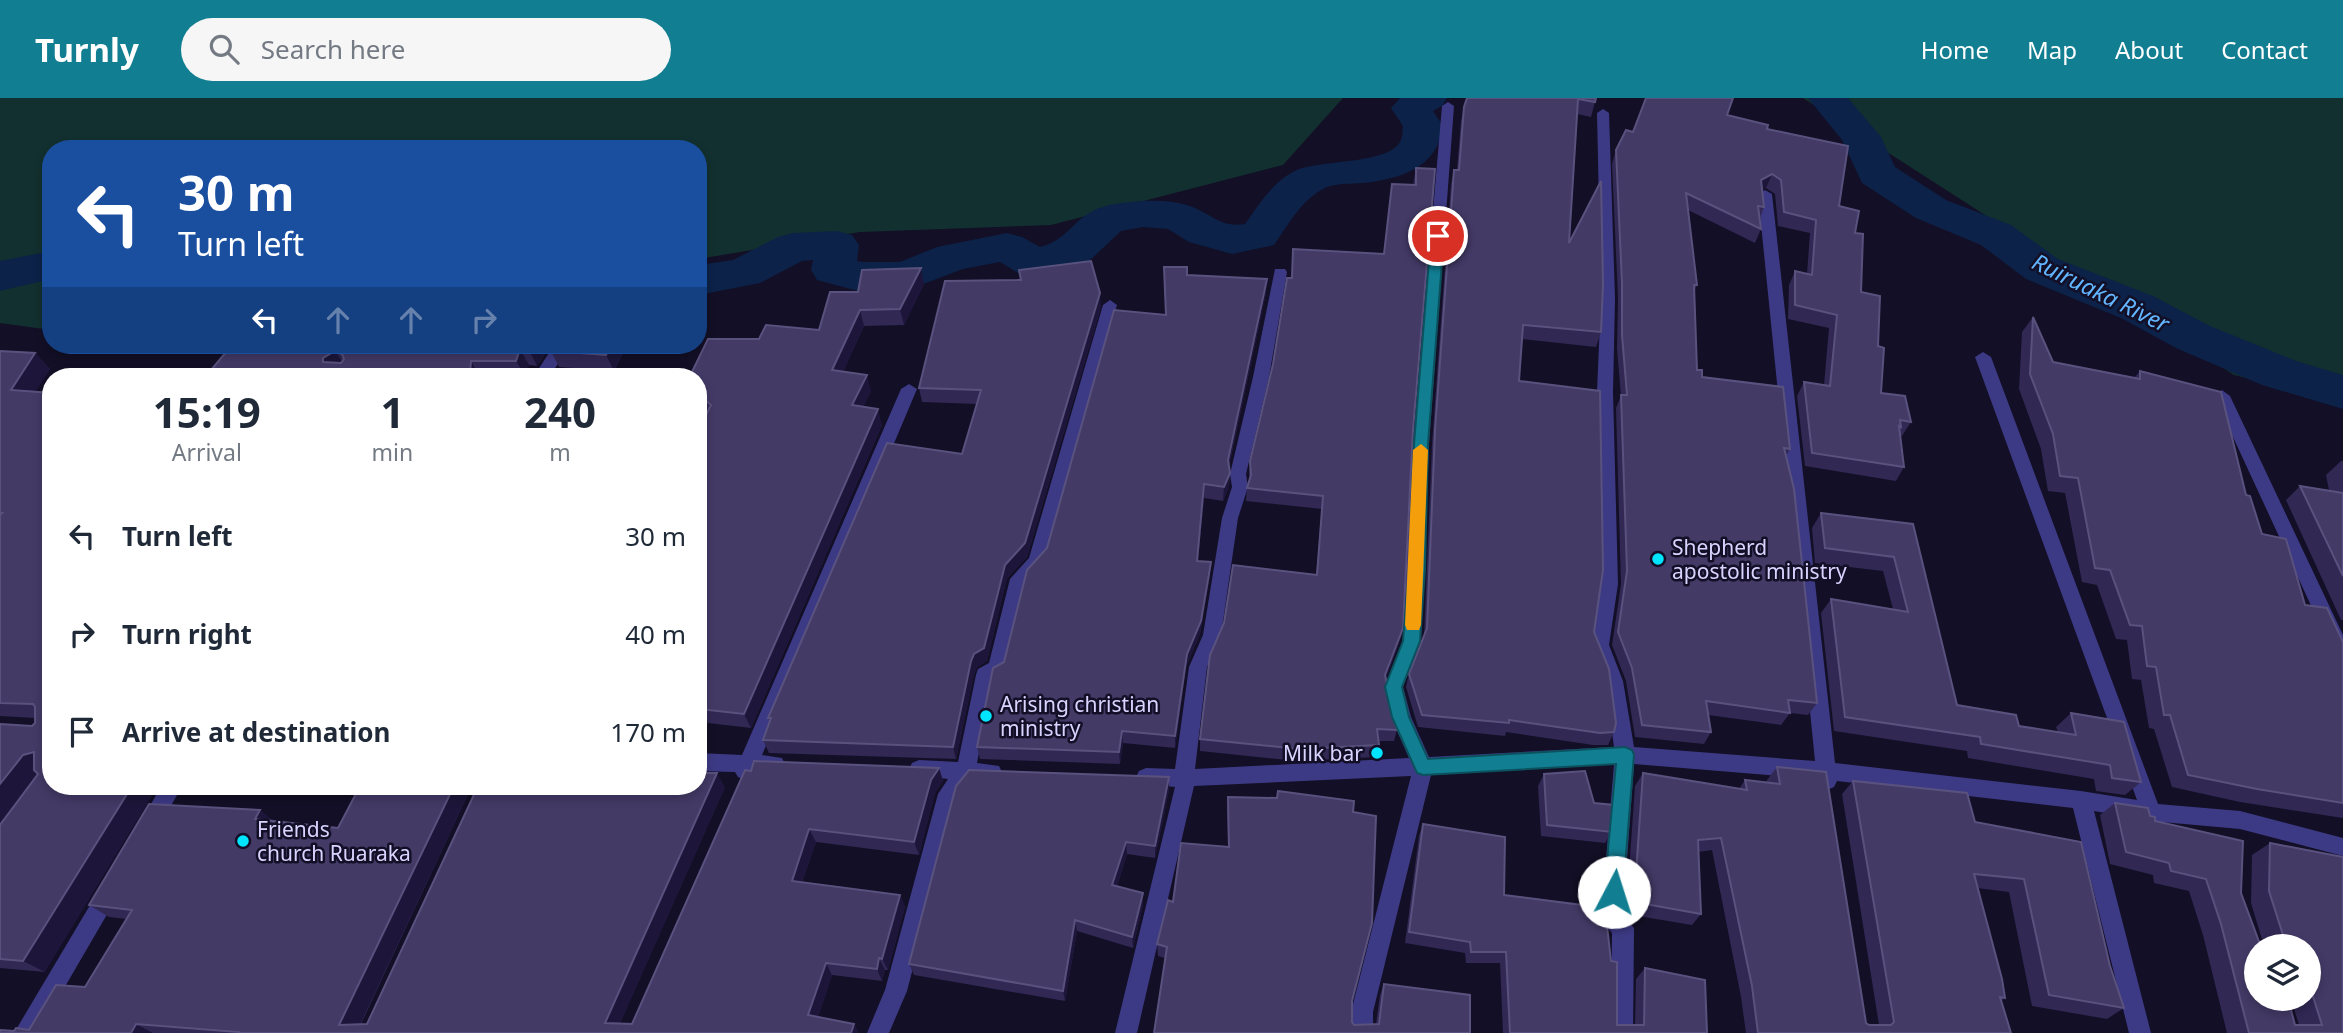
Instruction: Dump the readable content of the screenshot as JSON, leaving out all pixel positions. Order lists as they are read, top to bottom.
{
  "water": ["Ruiruaka River"],
  "places": [
    "Shepherd apostolic ministry",
    "Arising christian ministry",
    "Milk bar",
    "Friends church Ruaraka"
  ],
  "page": {
    "header": "Turnly",
    "search": "Search here",
    "nav": [
      "Home",
      "Map",
      "About",
      "Contact"
    ],
    "turn": ["30 m", "Turn left"],
    "eta": [
      "15:19",
      "Arrival",
      "1",
      "min",
      "240",
      "m"
    ],
    "list": [
      {
        "name": "Turn left",
        "value": "30 m"
      },
      {
        "name": "Turn right",
        "value": "40 m"
      },
      {
        "name": "Arrive at destination",
        "value": "170 m"
      }
    ]
  }
}
